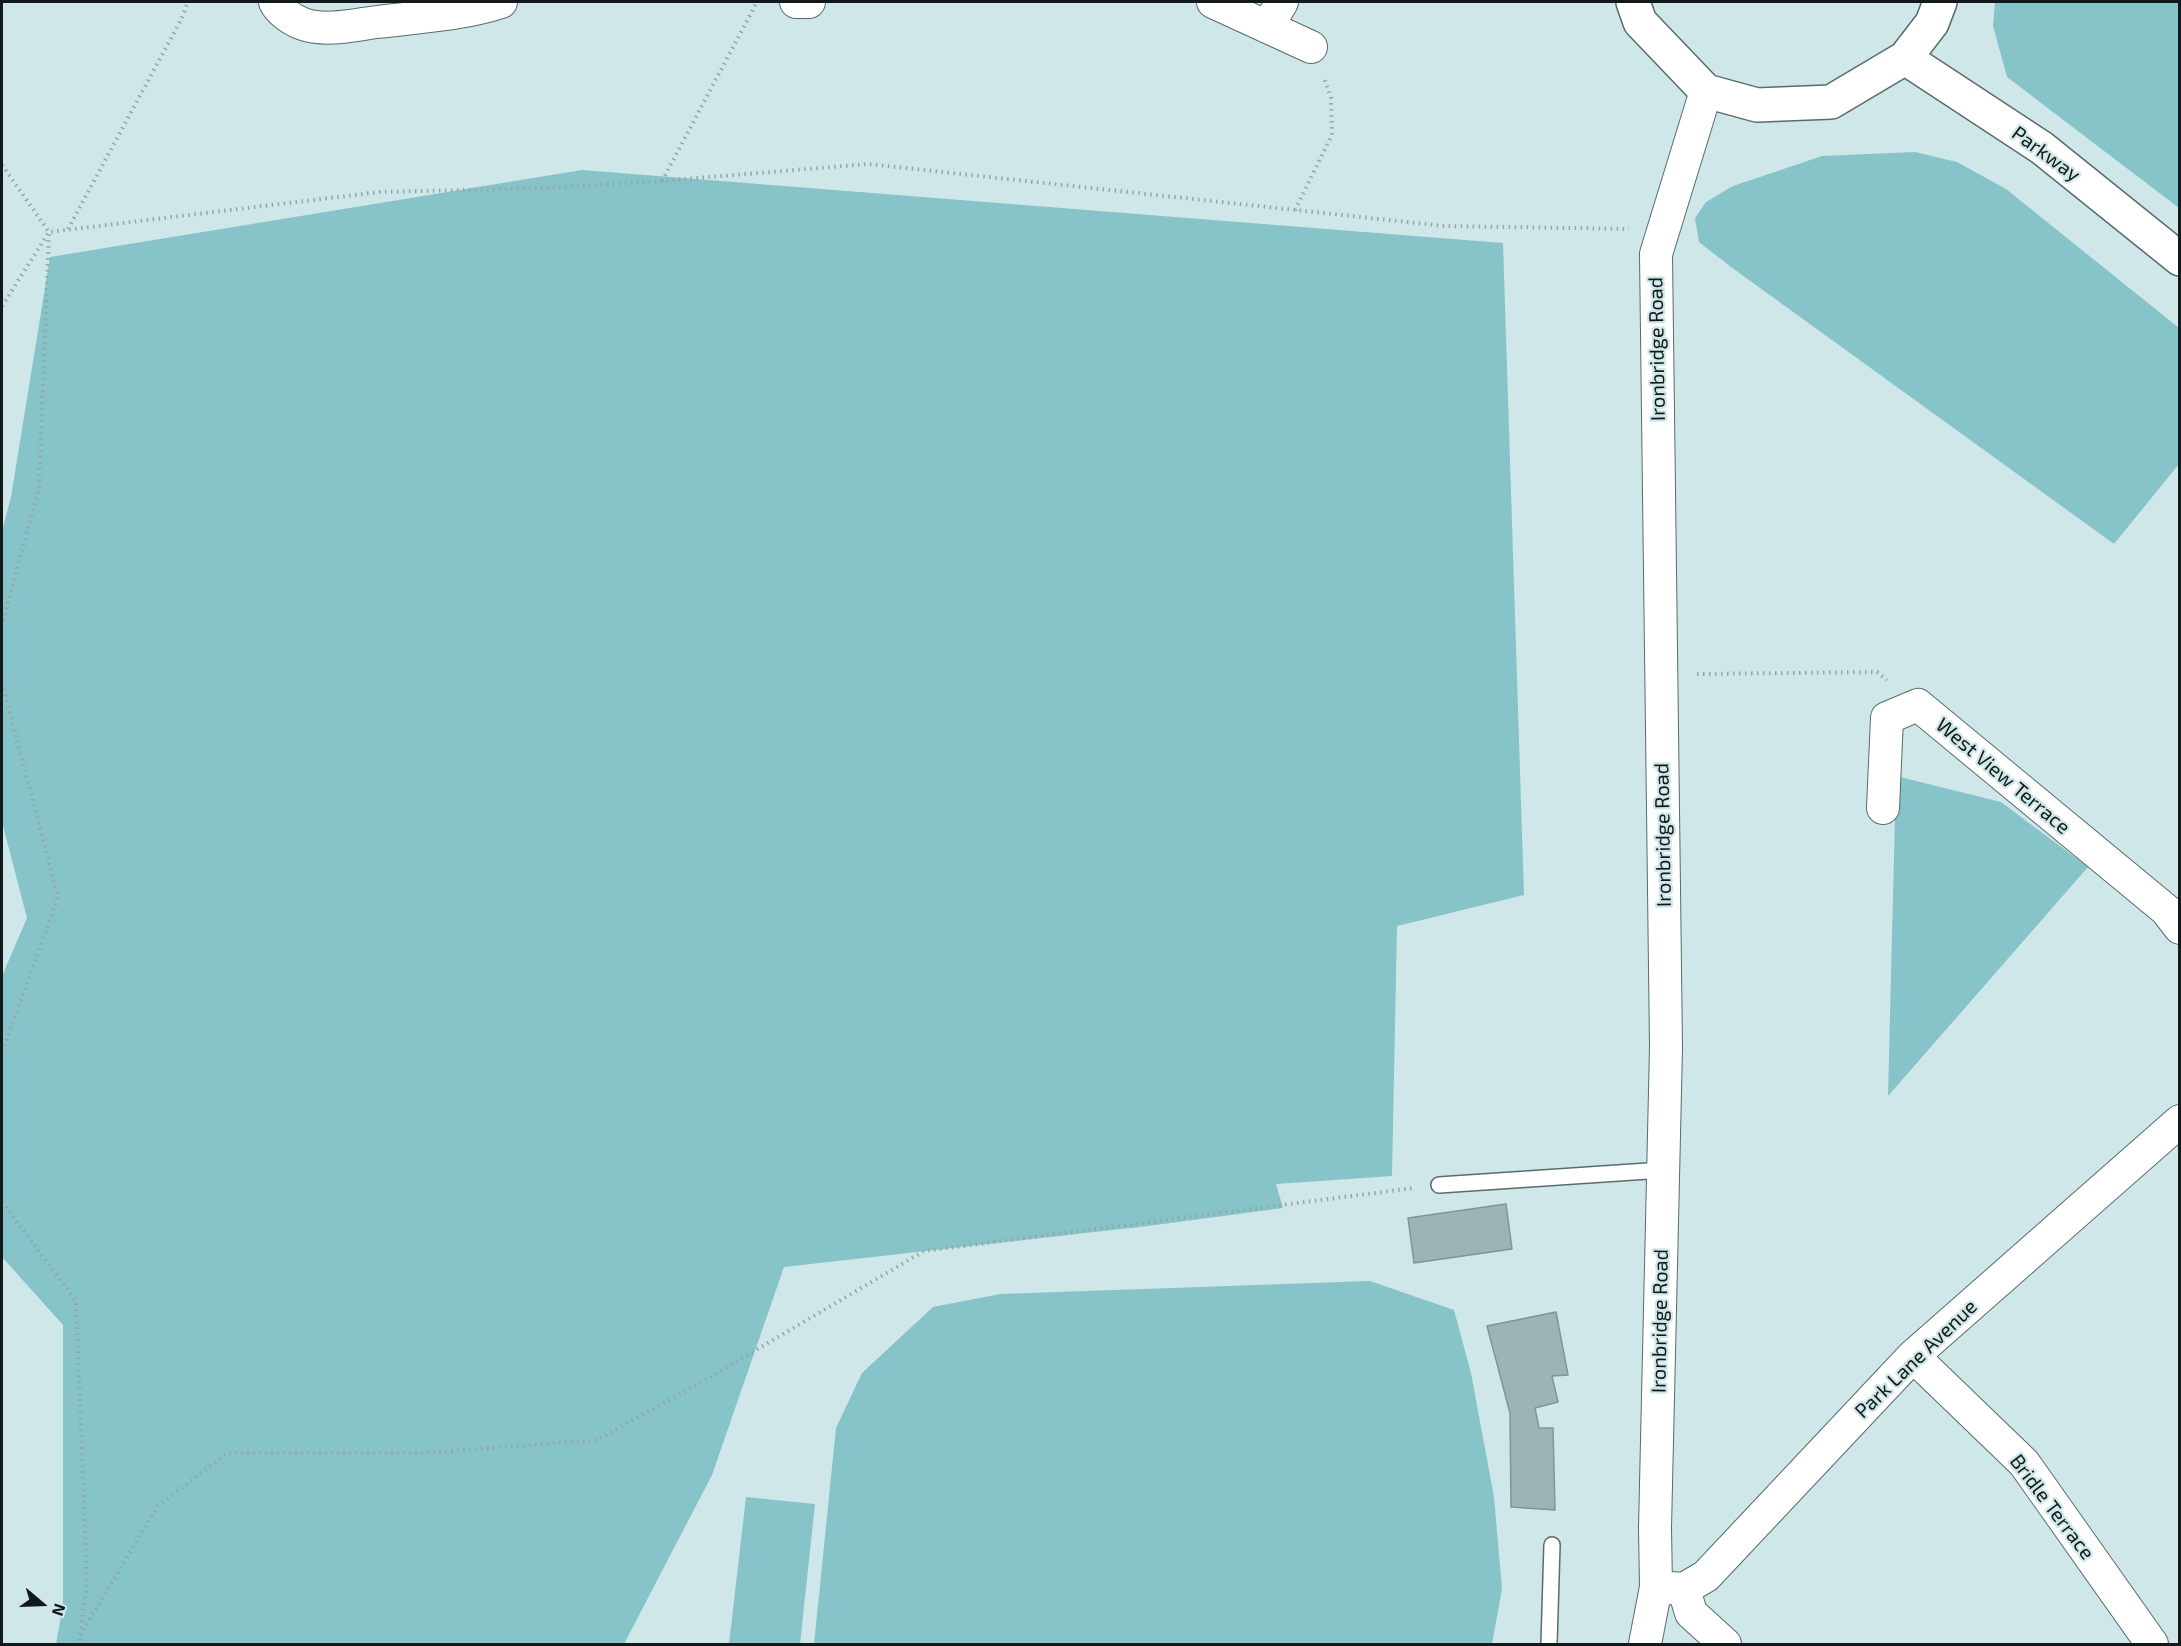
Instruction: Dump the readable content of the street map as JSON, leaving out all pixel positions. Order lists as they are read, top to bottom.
{
  "streets": {
    "main road": ["Parkway"],
    "street": [
      "Ironbridge Road",
      "West View Terrace",
      "Park Lane Avenue",
      "Bridle Terrace"
    ]
  },
  "crossings": [
    ["Ironbridge Road", "Park Lane Avenue"],
    ["Park Lane Avenue", "Bridle Terrace"]
  ],
  "north": "right"
}
